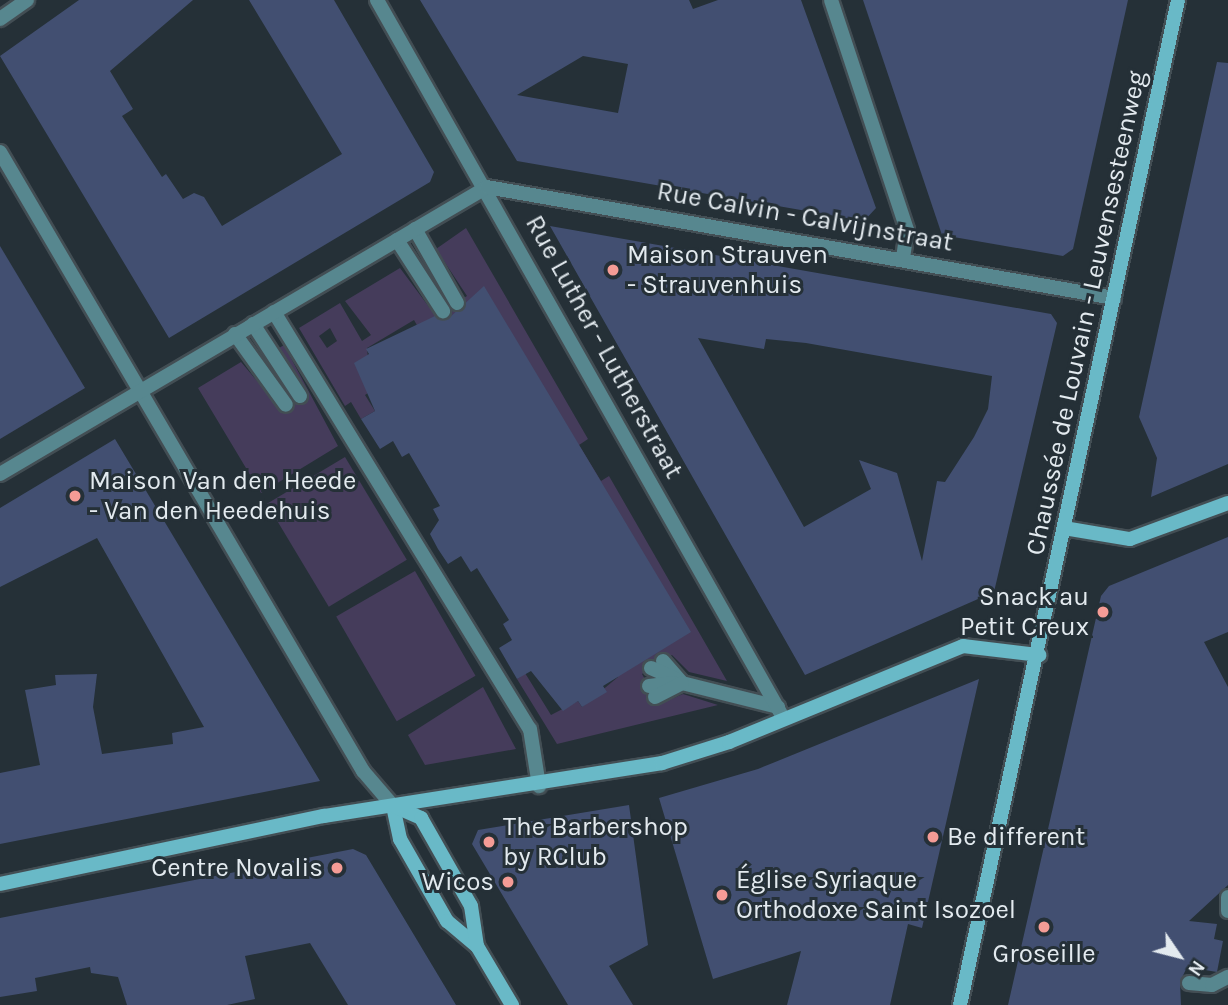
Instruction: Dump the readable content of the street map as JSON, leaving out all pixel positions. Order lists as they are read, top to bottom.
{
  "streets": {
    "street": ["Rue Calvin - Calvijnstraat", "Chaussée de Louvain - Leuvensesteenweg", "Rue Luther - Lutherstraat"]
  },
  "crossings": [
    ["Rue Calvin - Calvijnstraat", "Chaussée de Louvain - Leuvensesteenweg"],
    ["Rue Calvin - Calvijnstraat", "Rue Luther - Lutherstraat"]
  ],
  "places": [
    "Maison Strauven - Strauvenhuis",
    "Maison Van den Heede - Van den Heedehuis",
    "Snack au Petit Creux",
    "Be different",
    "The Barbershop by RClub",
    "Centre Novalis",
    "Wicos",
    "Église Syriaque Orthodoxe Saint Isozoel",
    "Groseille"
  ],
  "north": "bottom right"
}
